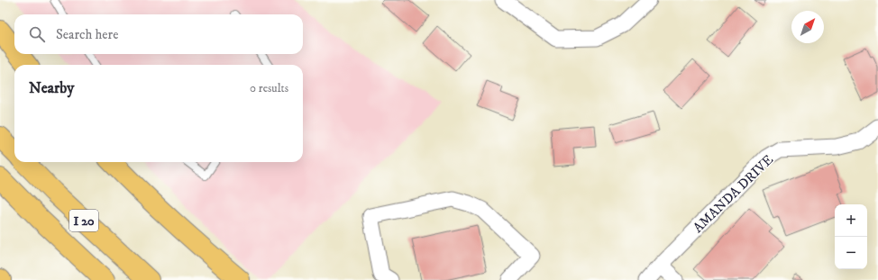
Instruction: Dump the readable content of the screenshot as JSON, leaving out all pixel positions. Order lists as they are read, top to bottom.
{
  "streets": {
    "highway": ["I 20"],
    "street": ["AMANDA DRIVE"]
  },
  "north": "top right",
  "page": {
    "search": "Search here",
    "heading": ["Nearby", "0 results"],
    "map_buttons": ["+", "−"]
  }
}
